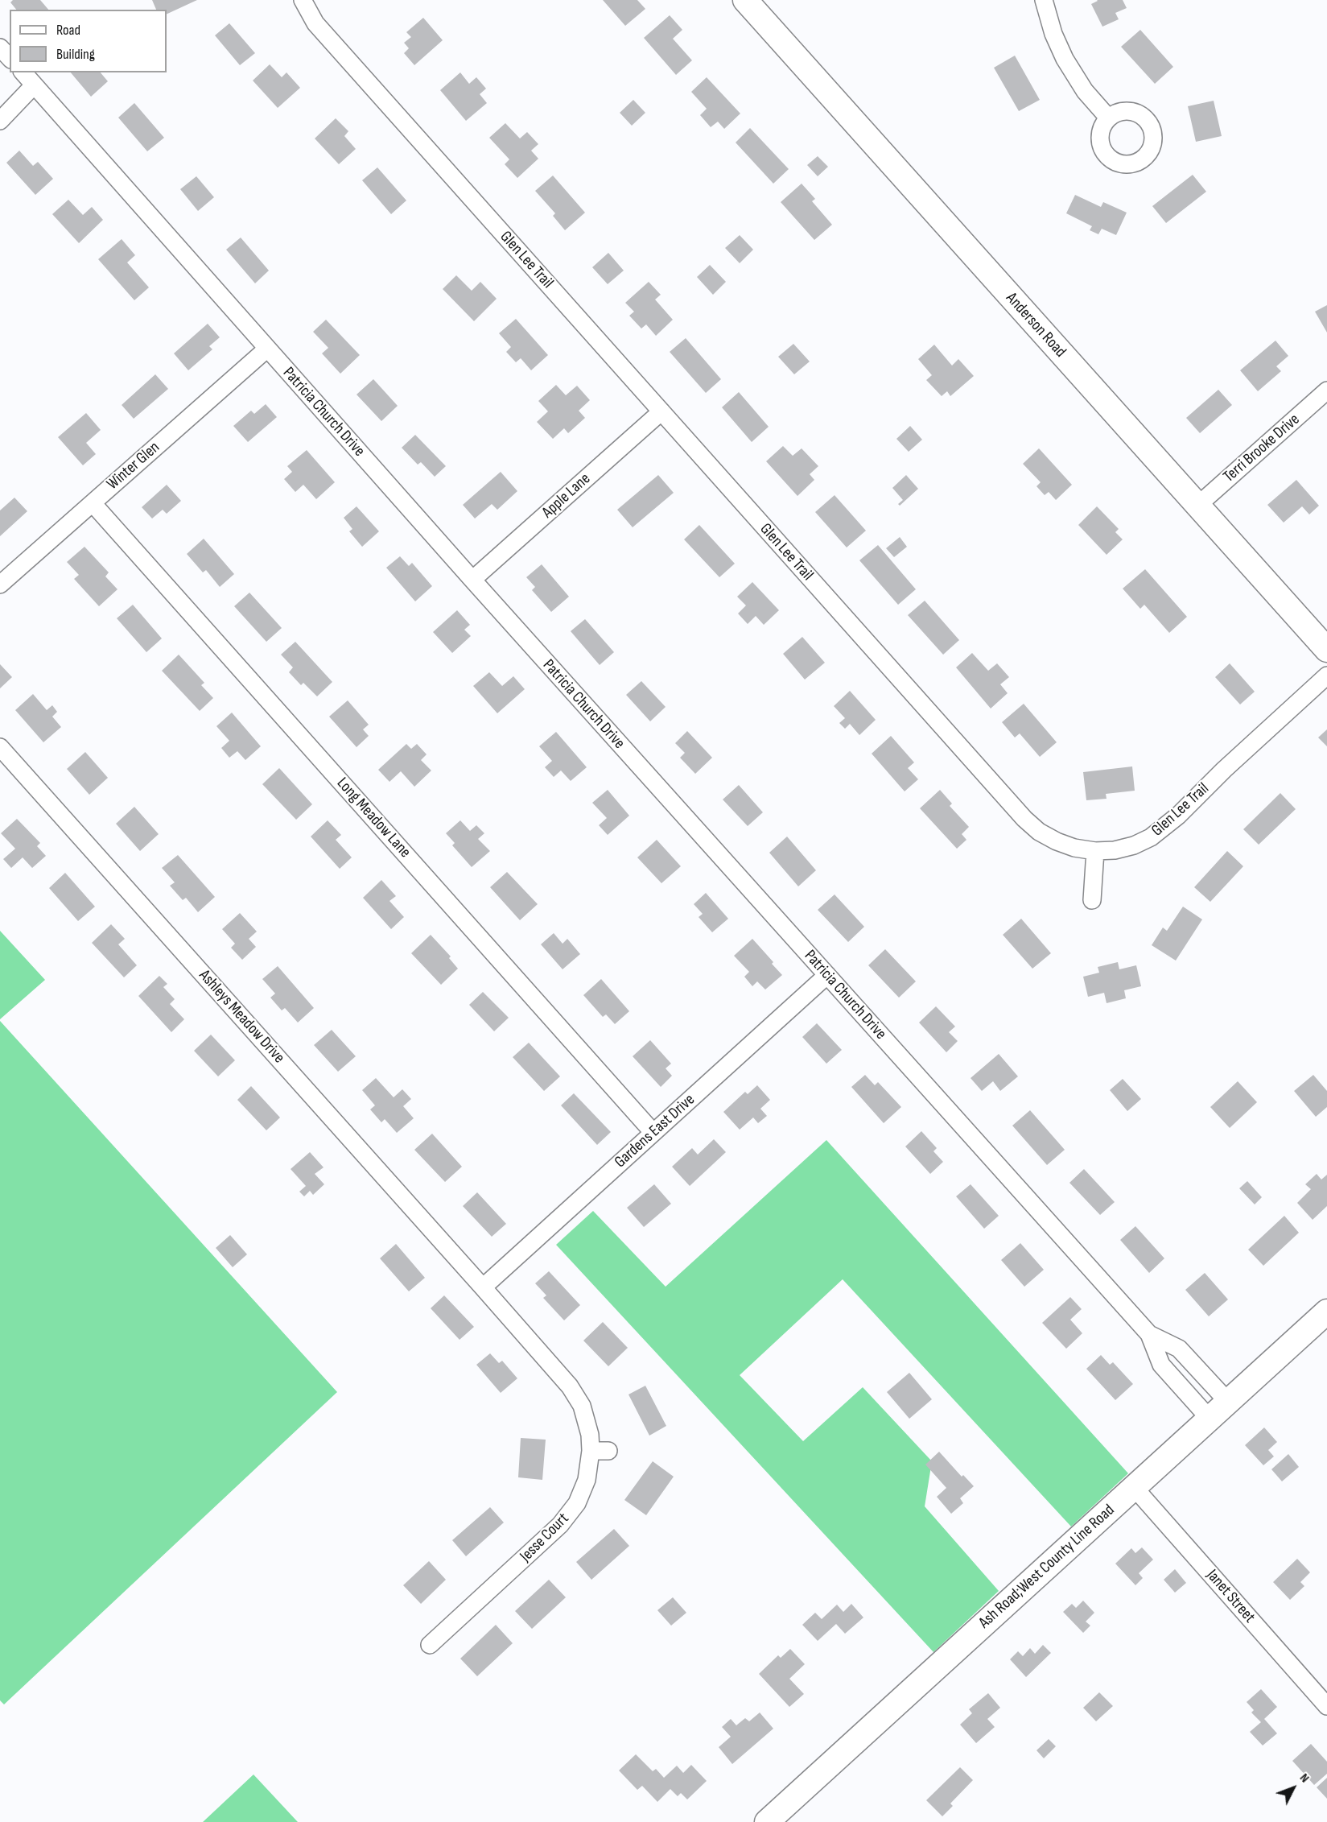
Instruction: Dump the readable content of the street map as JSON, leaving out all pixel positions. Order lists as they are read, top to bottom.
{
  "streets": {
    "street": [
      "Glen Lee Trail",
      "Anderson Road",
      "Patricia Church Drive",
      "Terri Brooke Drive",
      "Winter Glen",
      "Apple Lane",
      "Long Meadow Lane",
      "Ashleys Meadow Drive",
      "Gardens East Drive",
      "Jesse Court",
      "Ash Road;West County Line Road",
      "Janet Street"
    ]
  },
  "crossings": [
    ["Glen Lee Trail", "Apple Lane"],
    ["Anderson Road", "Terri Brooke Drive"],
    ["Patricia Church Drive", "Winter Glen"],
    ["Patricia Church Drive", "Apple Lane"],
    ["Patricia Church Drive", "Gardens East Drive"],
    ["Patricia Church Drive", "Ash Road;West County Line Road"],
    ["Winter Glen", "Long Meadow Lane"],
    ["Long Meadow Lane", "Gardens East Drive"],
    ["Ashleys Meadow Drive", "Gardens East Drive"],
    ["Ashleys Meadow Drive", "Jesse Court"],
    ["Gardens East Drive", "Jesse Court"],
    ["Ash Road;West County Line Road", "Janet Street"]
  ],
  "legend": ["Road", "Building"],
  "north": "top right"
}
